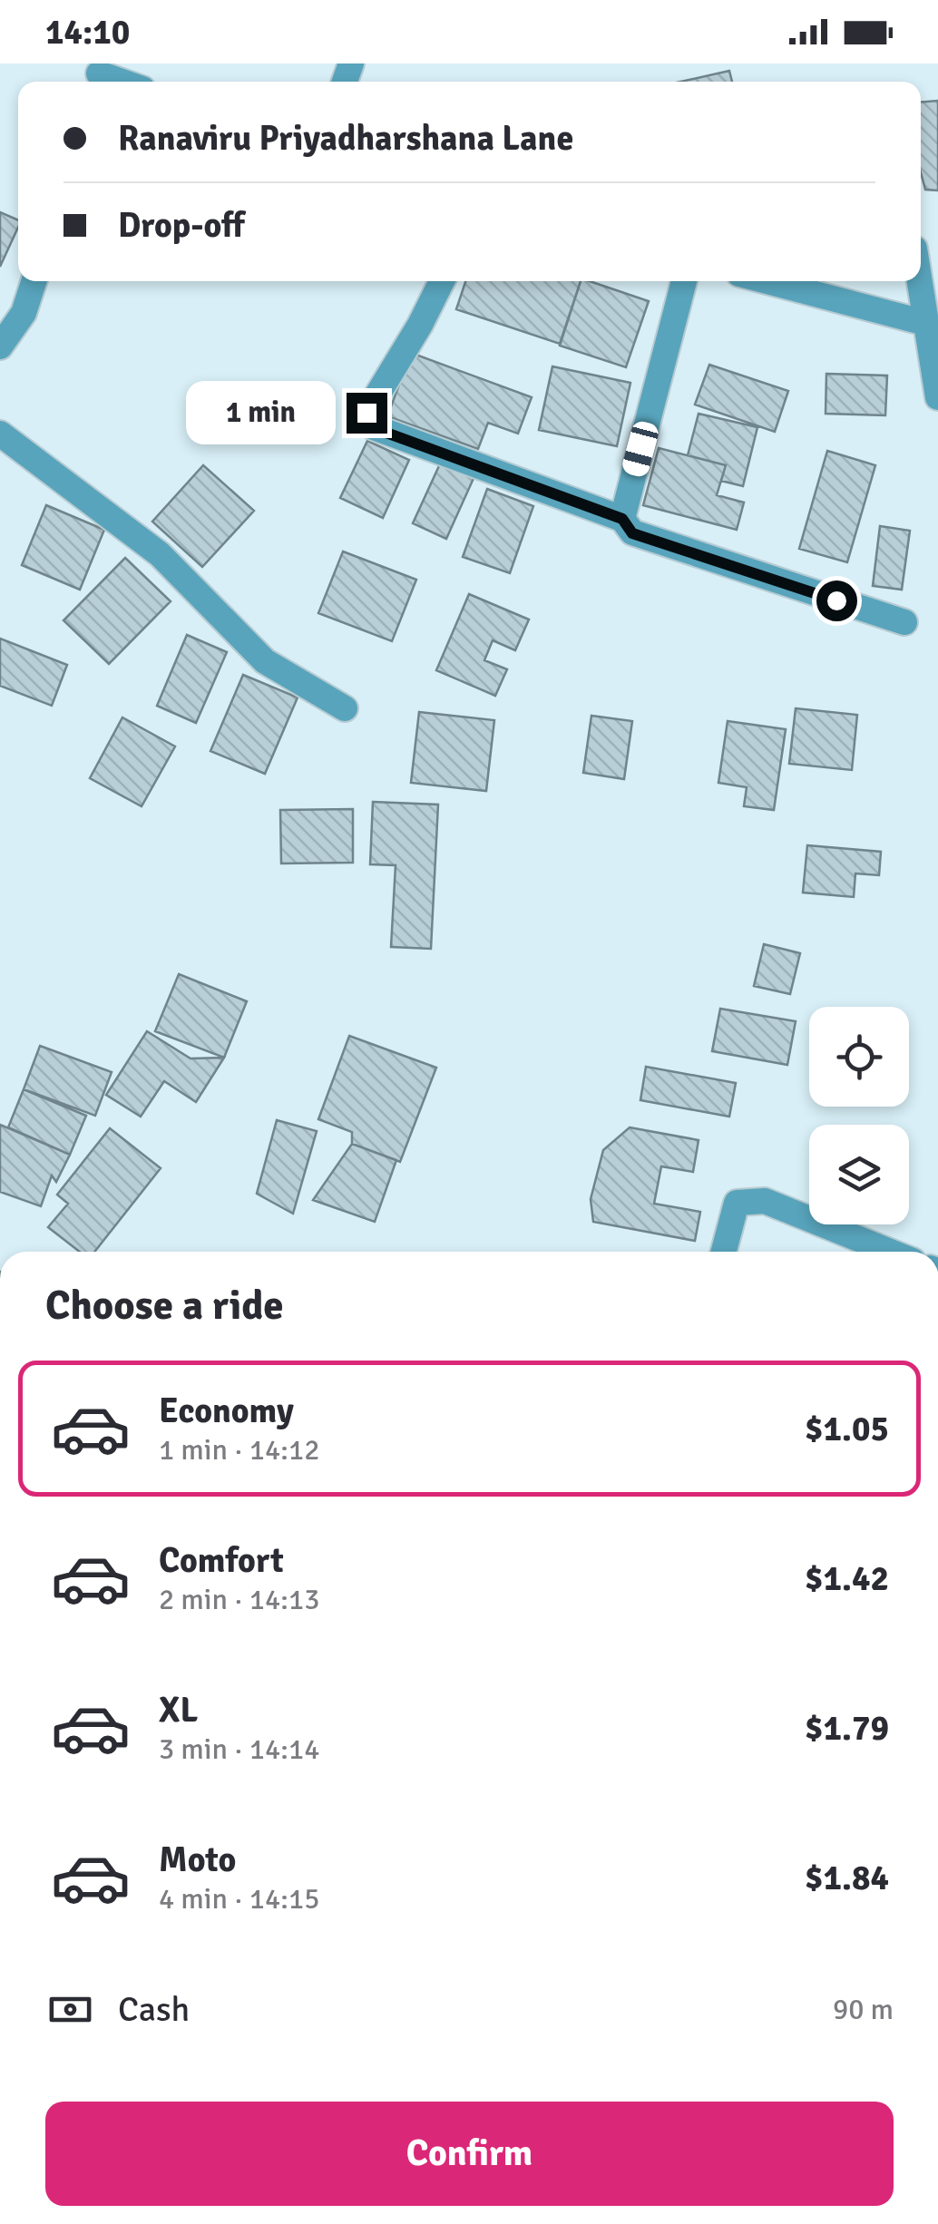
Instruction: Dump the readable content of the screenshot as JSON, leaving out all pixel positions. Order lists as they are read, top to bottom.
{
  "page": {
    "status": "14:10",
    "banner": ["Ranaviru Priyadharshana Lane", "Drop-off"],
    "bubble": "1 min",
    "heading": "Choose a ride",
    "list": [
      {
        "name": "Economy",
        "note": "1 min · 14:12",
        "value": "$1.05"
      },
      {
        "name": "Comfort",
        "note": "2 min · 14:13",
        "value": "$1.42"
      },
      {
        "name": "XL",
        "note": "3 min · 14:14",
        "value": "$1.79"
      },
      {
        "name": "Moto",
        "note": "4 min · 14:15",
        "value": "$1.84"
      }
    ],
    "pay": ["Cash", "90 m"],
    "buttons": "Confirm"
  }
}
